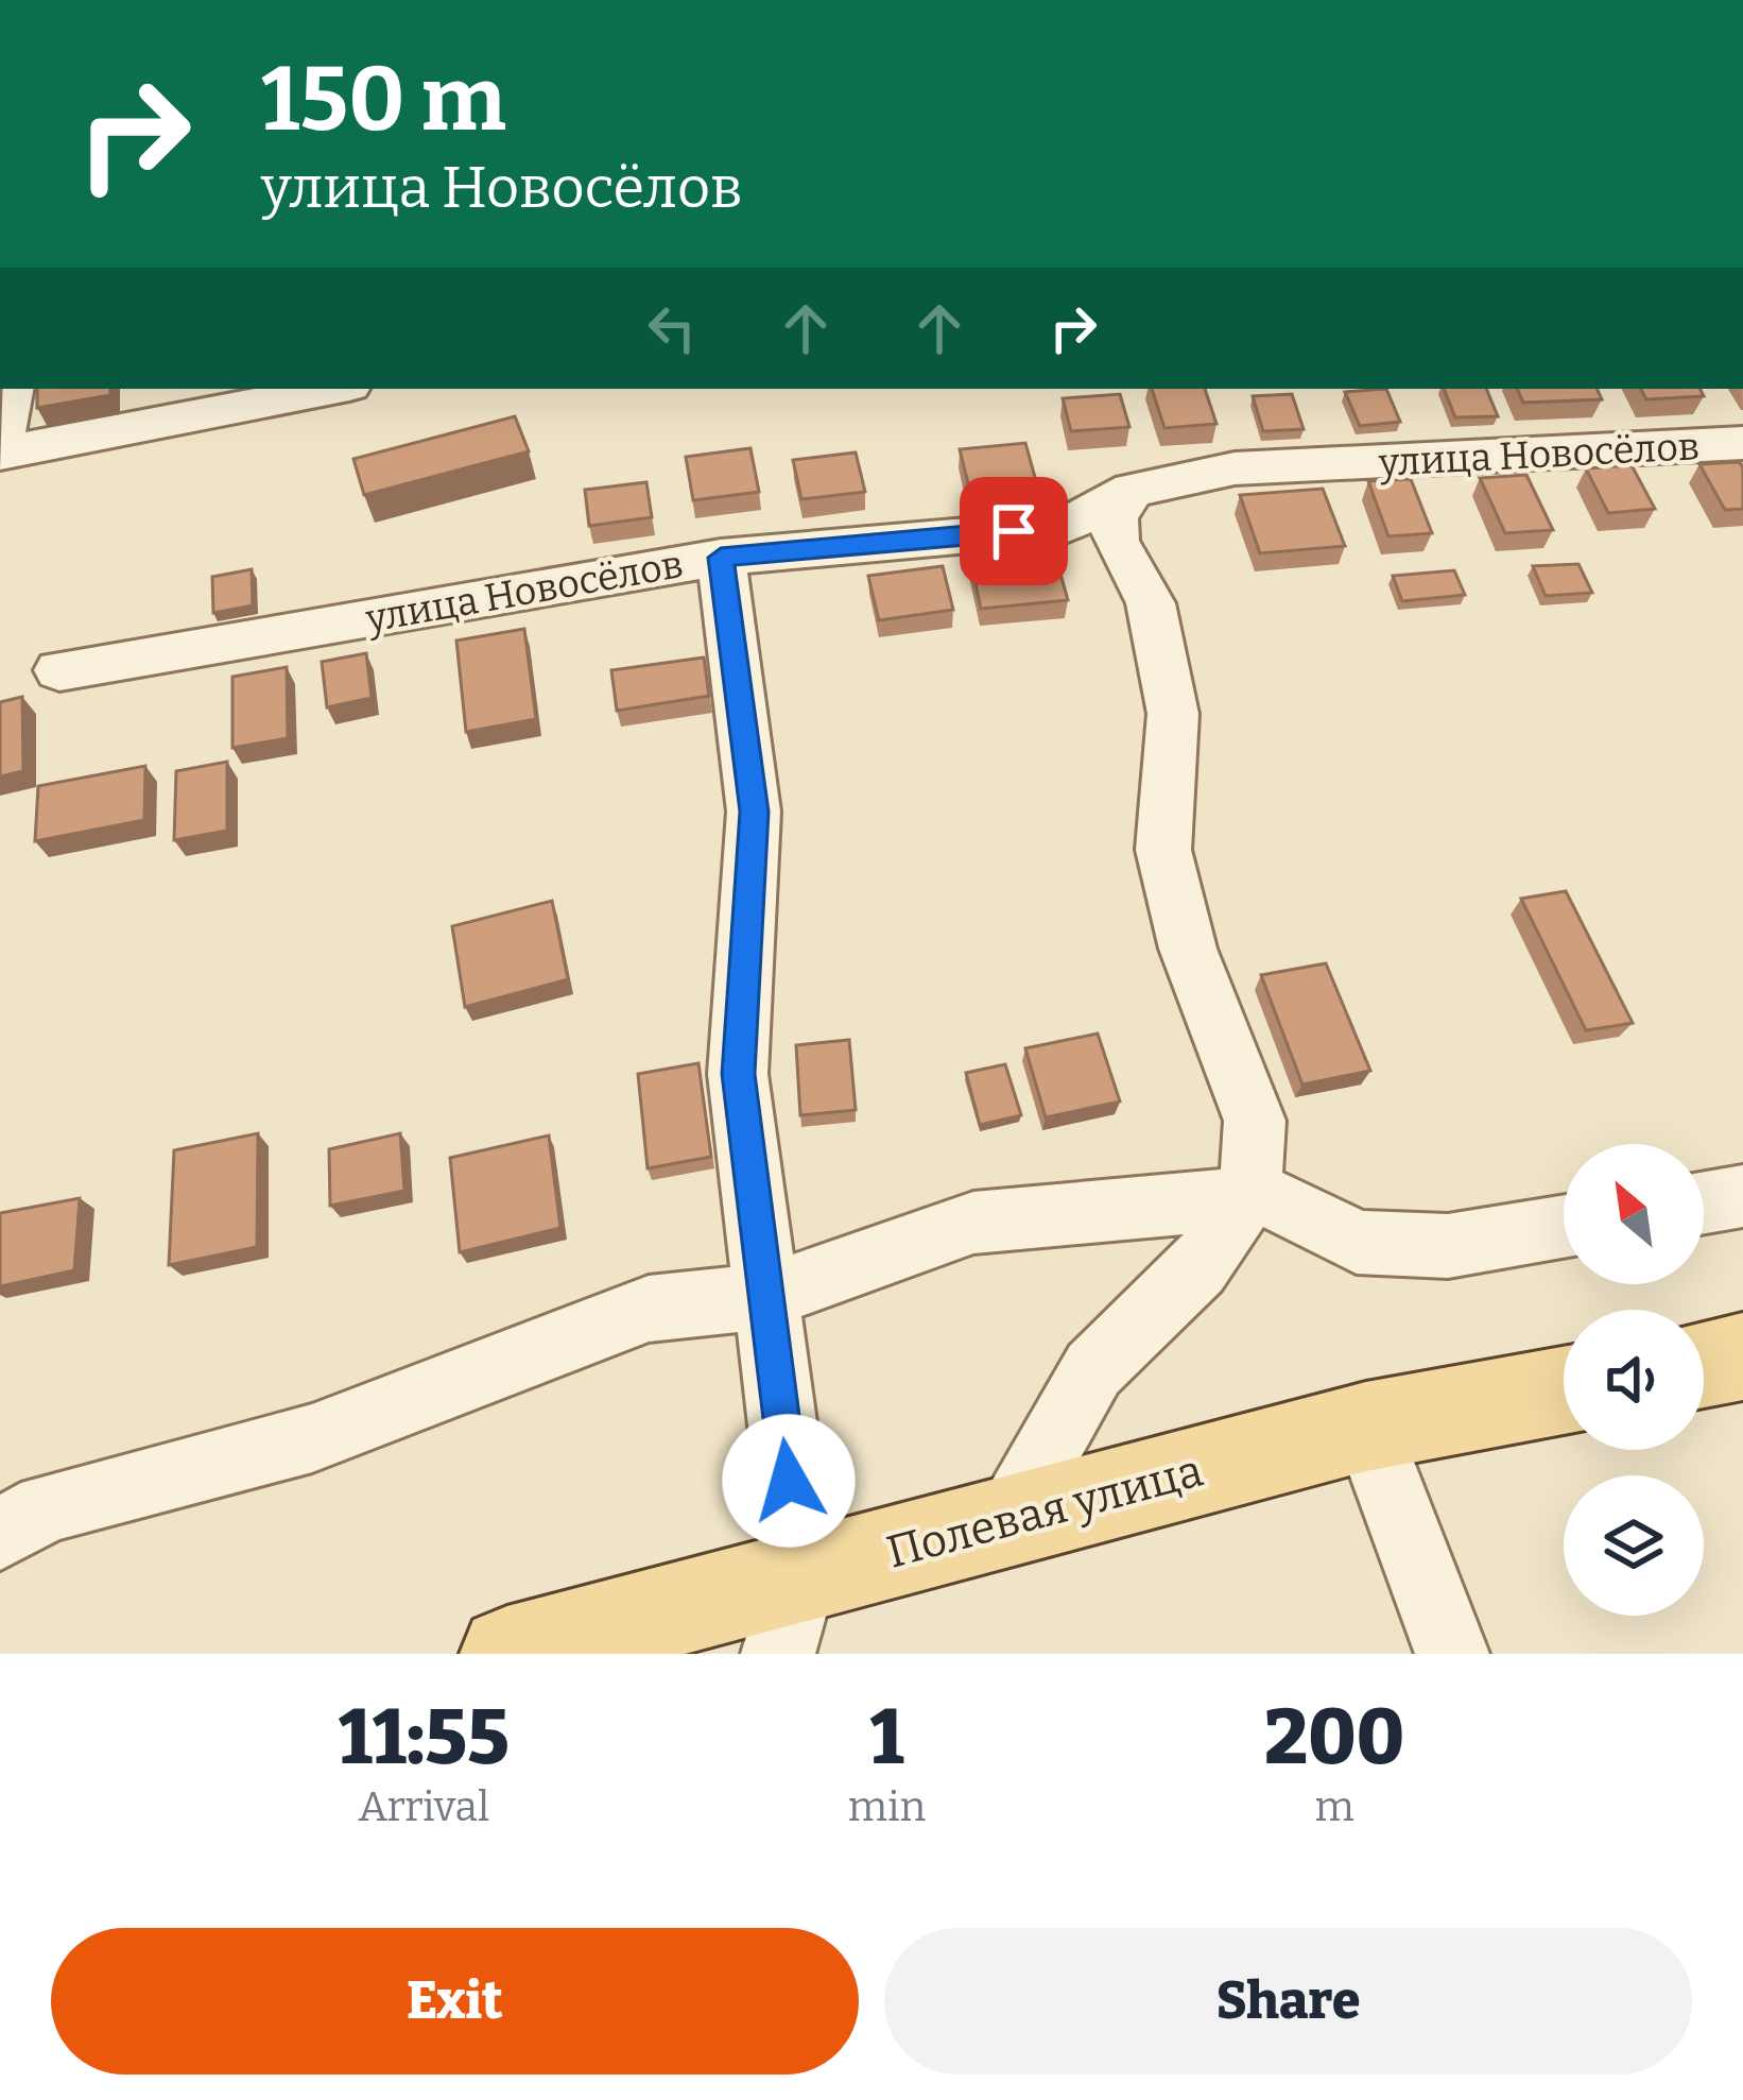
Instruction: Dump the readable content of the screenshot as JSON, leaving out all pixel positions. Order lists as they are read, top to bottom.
{
  "streets": {
    "main road": ["Полевая улица"],
    "street": ["улица Новосёлов"]
  },
  "north": "top left",
  "page": {
    "turn": ["150 m", "улица Новосёлов"],
    "eta": [
      "11:55",
      "Arrival",
      "1",
      "min",
      "200",
      "m"
    ],
    "buttons": ["Exit", "Share"]
  }
}
